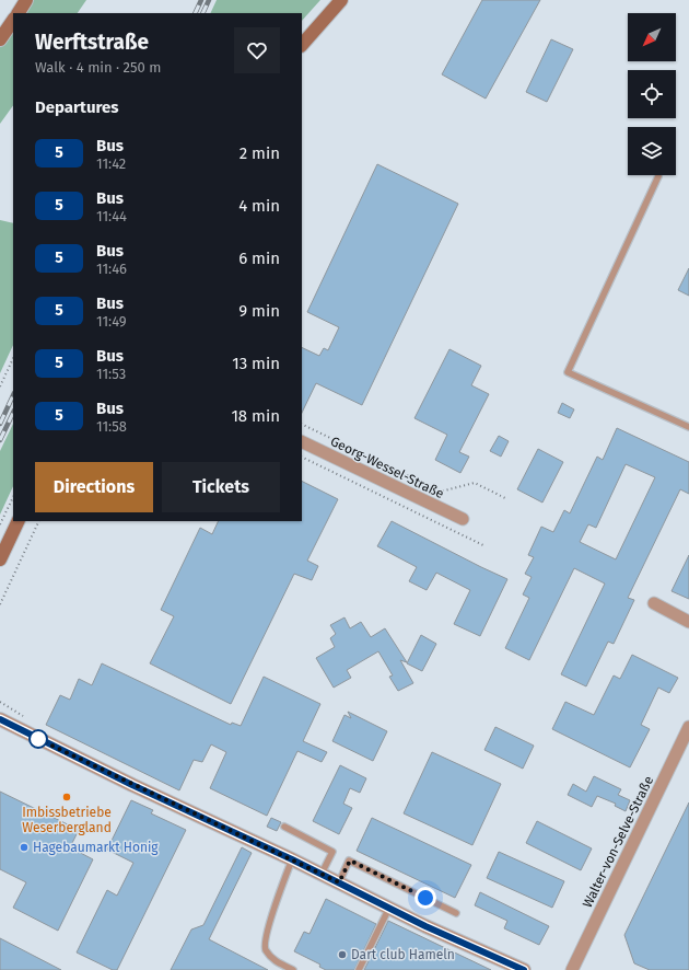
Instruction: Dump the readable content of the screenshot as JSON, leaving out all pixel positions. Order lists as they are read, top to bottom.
{
  "streets": {
    "street": ["Georg-Wessel-Straße", "Walter-von-Selve-Straße"]
  },
  "places": ["Imbissbetriebe Weserbergland", "Hagebaumarkt Honig", "Dart club Hameln"],
  "lines": ["bus line 5"],
  "north": "bottom left",
  "page": {
    "heading": [
      ["Werftstraße", "Walk · 4 min · 250 m"],
      "Departures"
    ],
    "list": [
      {
        "mark": "5",
        "name": "Bus",
        "note": "11:42",
        "value": "2 min"
      },
      {
        "mark": "5",
        "name": "Bus",
        "note": "11:44",
        "value": "4 min"
      },
      {
        "mark": "5",
        "name": "Bus",
        "note": "11:46",
        "value": "6 min"
      },
      {
        "mark": "5",
        "name": "Bus",
        "note": "11:49",
        "value": "9 min"
      },
      {
        "mark": "5",
        "name": "Bus",
        "note": "11:53",
        "value": "13 min"
      },
      {
        "mark": "5",
        "name": "Bus",
        "note": "11:58",
        "value": "18 min"
      }
    ],
    "buttons": ["Directions", "Tickets"]
  }
}
